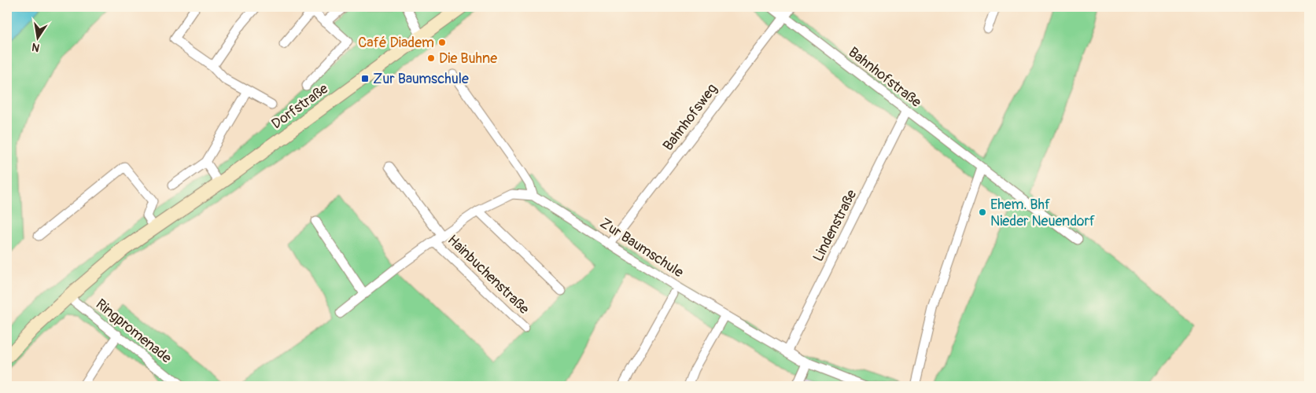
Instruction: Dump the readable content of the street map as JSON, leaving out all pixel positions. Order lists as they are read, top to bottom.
{
  "streets": {
    "main road": ["Dorfstraße"],
    "street": [
      "Bahnhofstraße",
      "Bahnhofsweg",
      "Lindenstraße",
      "Zur Baumschule",
      "Hainbuchenstraße",
      "Ringpromenade"
    ]
  },
  "crossings": [
    ["Bahnhofstraße", "Bahnhofsweg"],
    ["Bahnhofstraße", "Lindenstraße"],
    ["Dorfstraße", "Ringpromenade"],
    ["Bahnhofsweg", "Zur Baumschule"],
    ["Lindenstraße", "Zur Baumschule"],
    ["Zur Baumschule", "Hainbuchenstraße"]
  ],
  "places": {
    "other": ["Café Diadem", "Die Buhne", "Ehem. Bhf Nieder Neuendorf"],
    "transit": ["Zur Baumschule"]
  },
  "north": "bottom"
}
